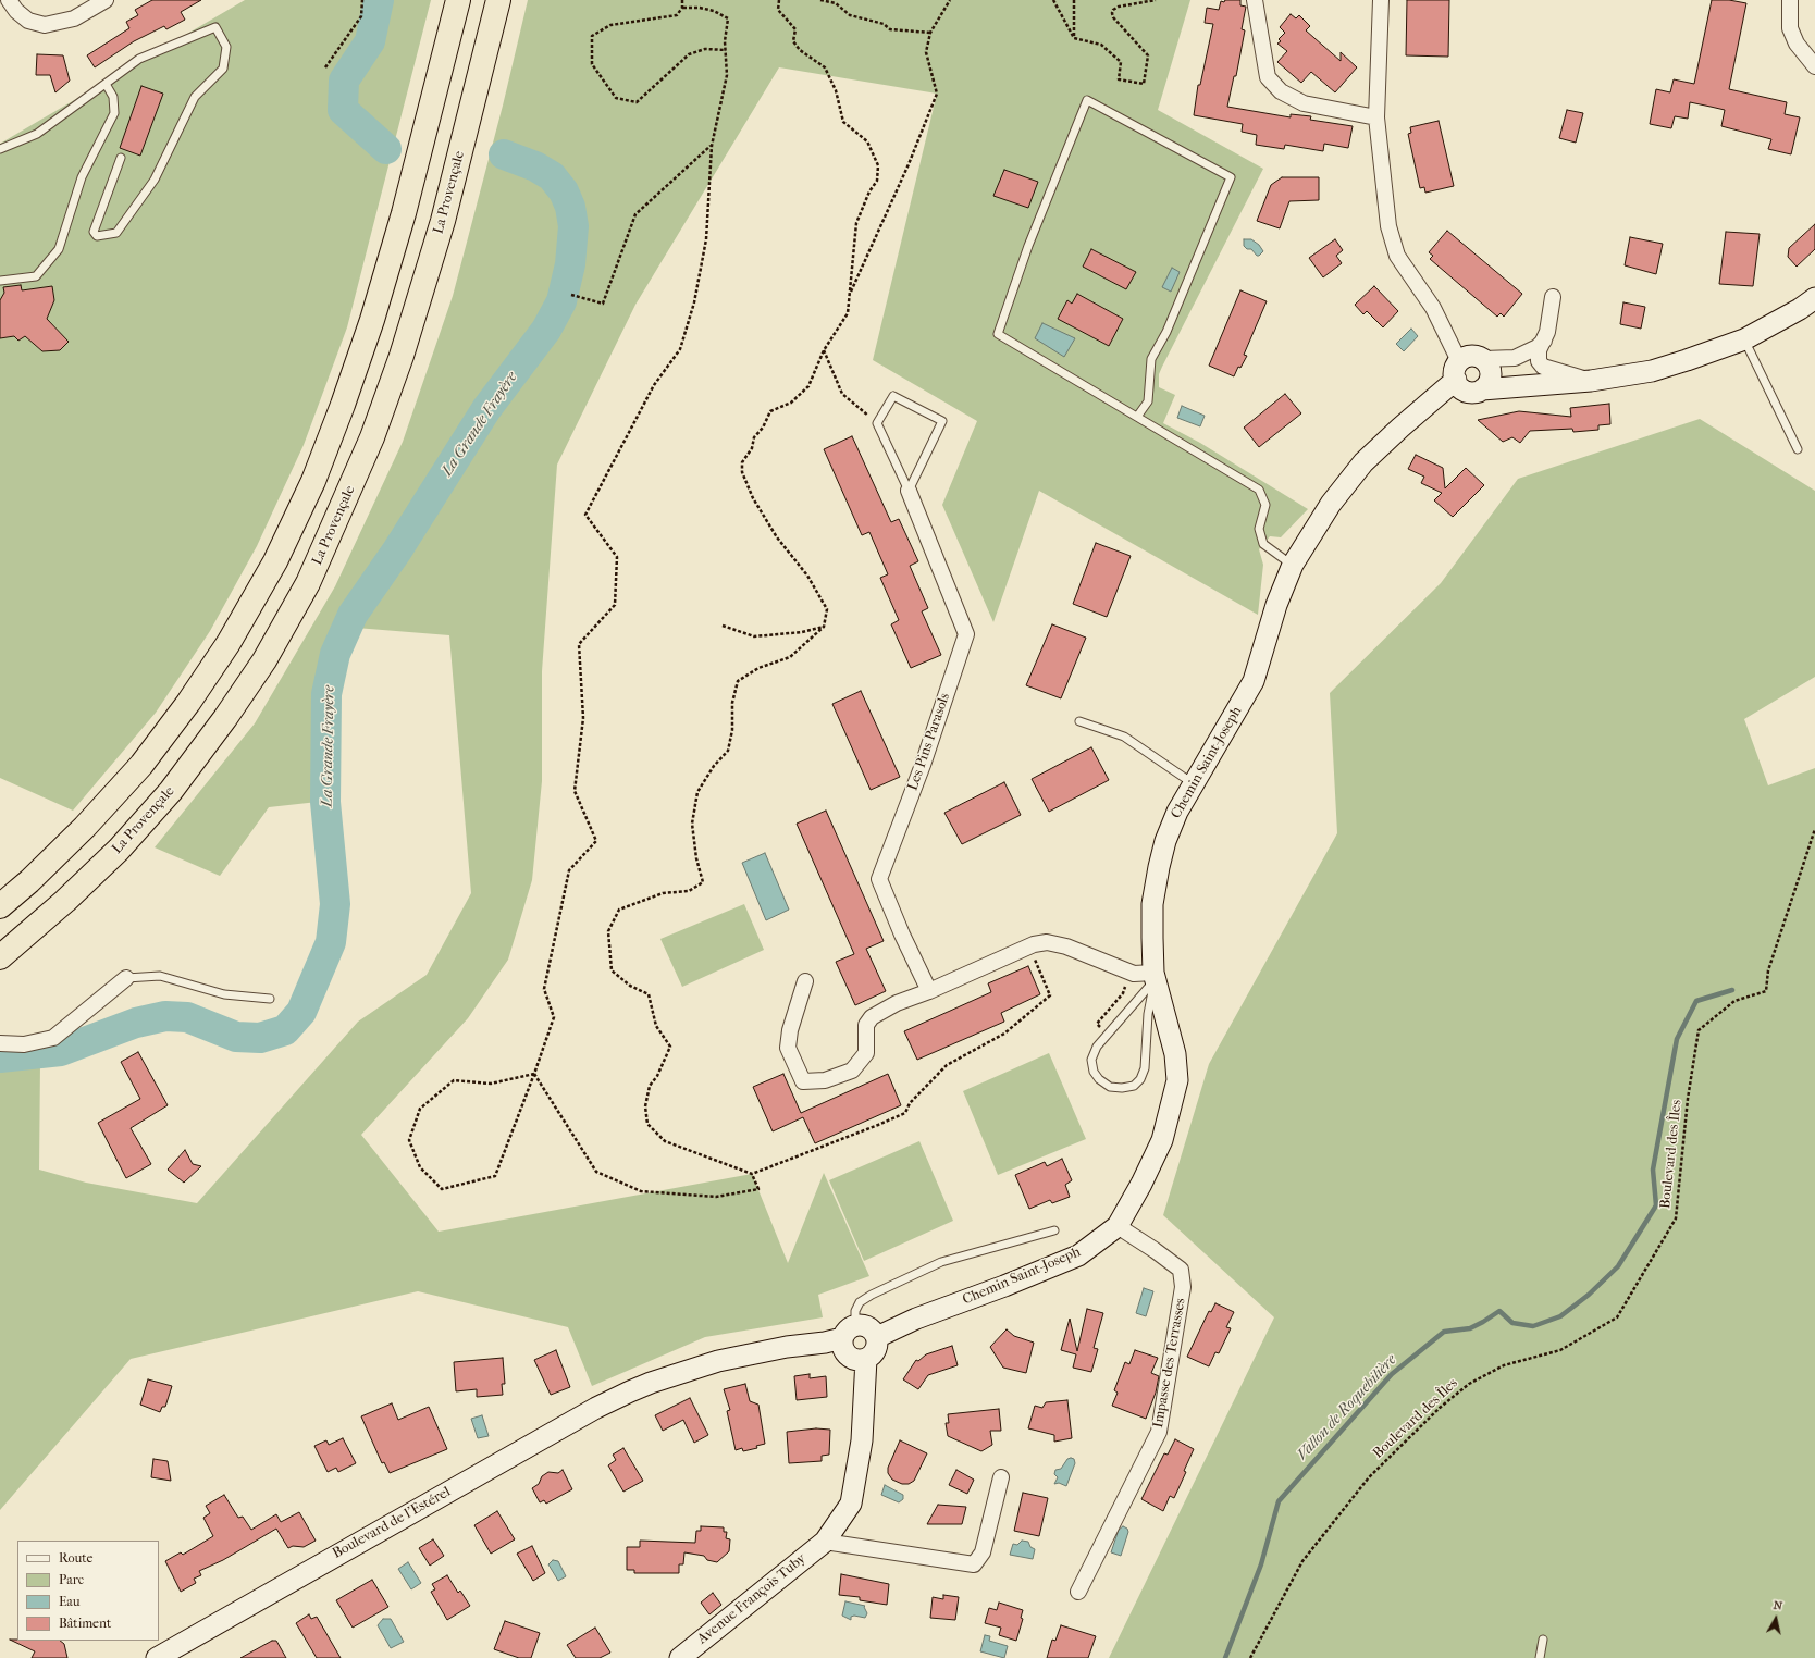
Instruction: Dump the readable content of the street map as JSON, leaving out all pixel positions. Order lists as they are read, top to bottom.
{
  "streets": {
    "highway": ["La Provençale"],
    "main road": ["Chemin Saint-Joseph", "Boulevard de l'Estérel", "Avenue François Tuby"],
    "street": ["Les Pins Parasols", "Impasse des Terrasses"],
    "path": ["Boulevard des Îles"]
  },
  "crossings": [
    ["Chemin Saint-Joseph", "Impasse des Terrasses"],
    ["Chemin Saint-Joseph", "Boulevard de l'Estérel"],
    ["Chemin Saint-Joseph", "Avenue François Tuby"],
    ["Boulevard de l'Estérel", "Avenue François Tuby"]
  ],
  "water": ["La Grande Frayère", "Vallon de Roquebilière"],
  "legend": [
    "Route",
    "Parc",
    "Eau",
    "Bâtiment"
  ],
  "north": "top"
}
